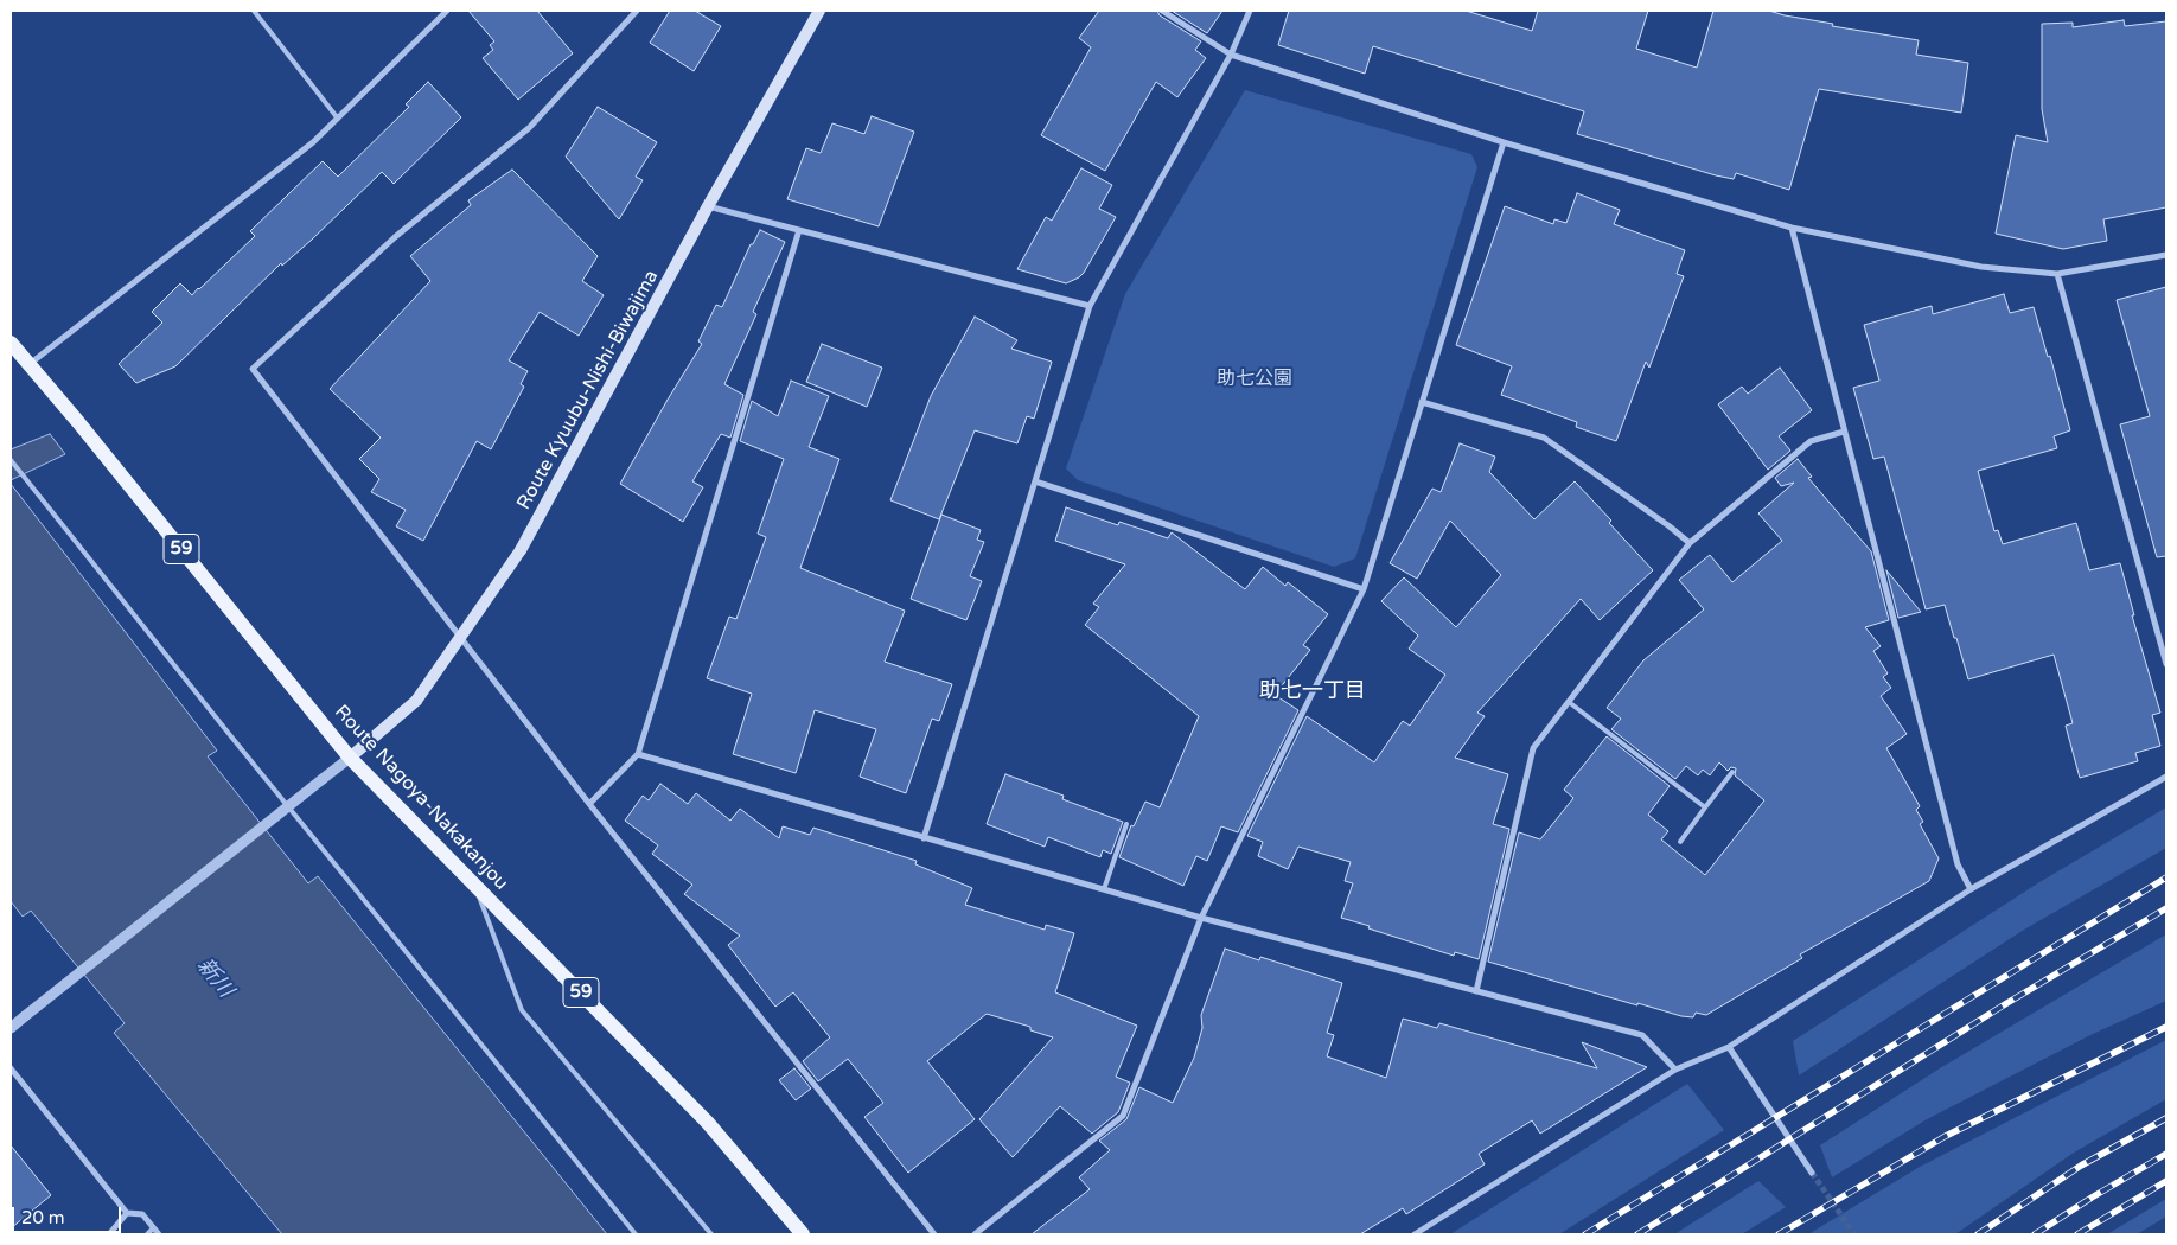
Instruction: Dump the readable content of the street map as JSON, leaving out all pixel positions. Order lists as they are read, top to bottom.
{
  "streets": {
    "main road": ["Route Kyuubu-Nishi-Biwajima", "59", "Route Nagoya-Nakakanjou"]
  },
  "crossings": [
    ["Route Kyuubu-Nishi-Biwajima", "Route Nagoya-Nakakanjou"]
  ],
  "districts": ["助七一丁目"],
  "water": ["新川"],
  "parks": ["助七公園"],
  "scale_bar": "20 m"
}
